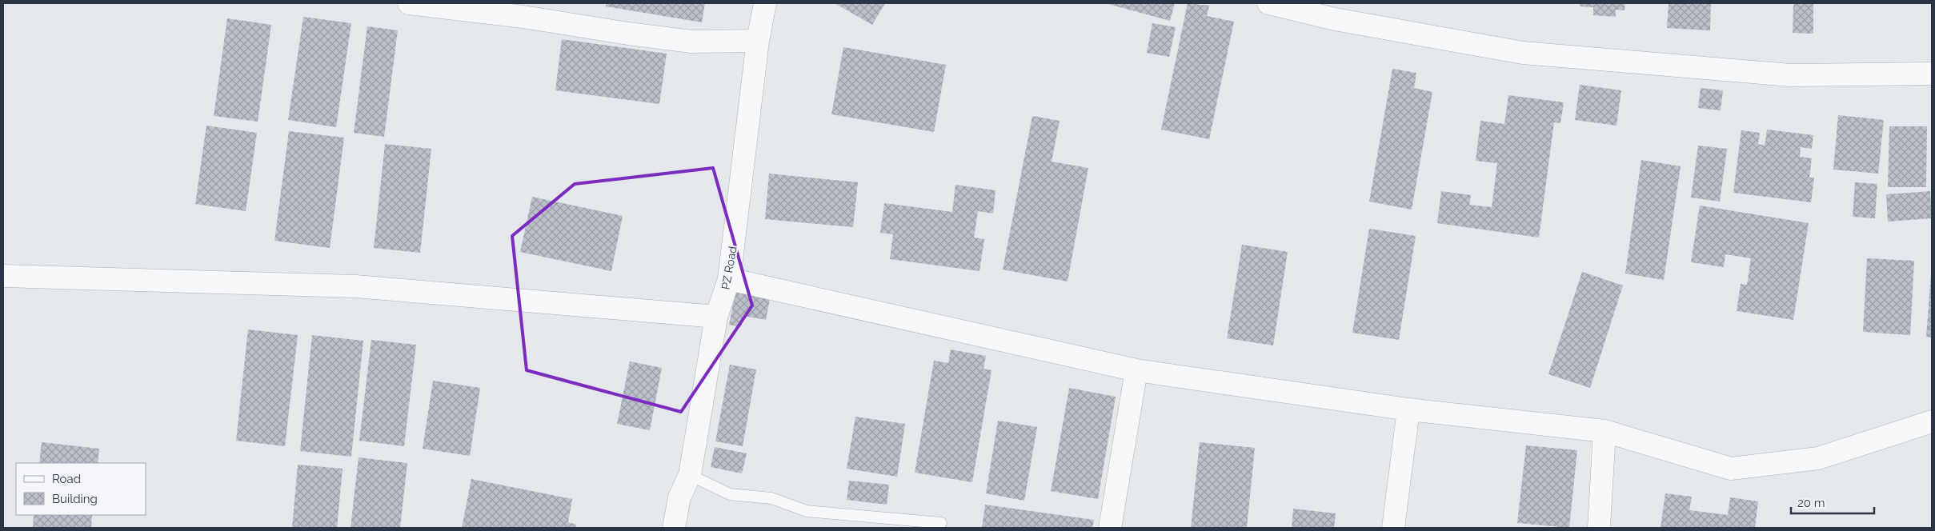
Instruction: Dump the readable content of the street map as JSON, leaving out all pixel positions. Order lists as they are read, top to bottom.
{
  "streets": {
    "street": ["PZ Road"]
  },
  "legend": ["Road", "Building"],
  "scale_bar": "20 m"
}
